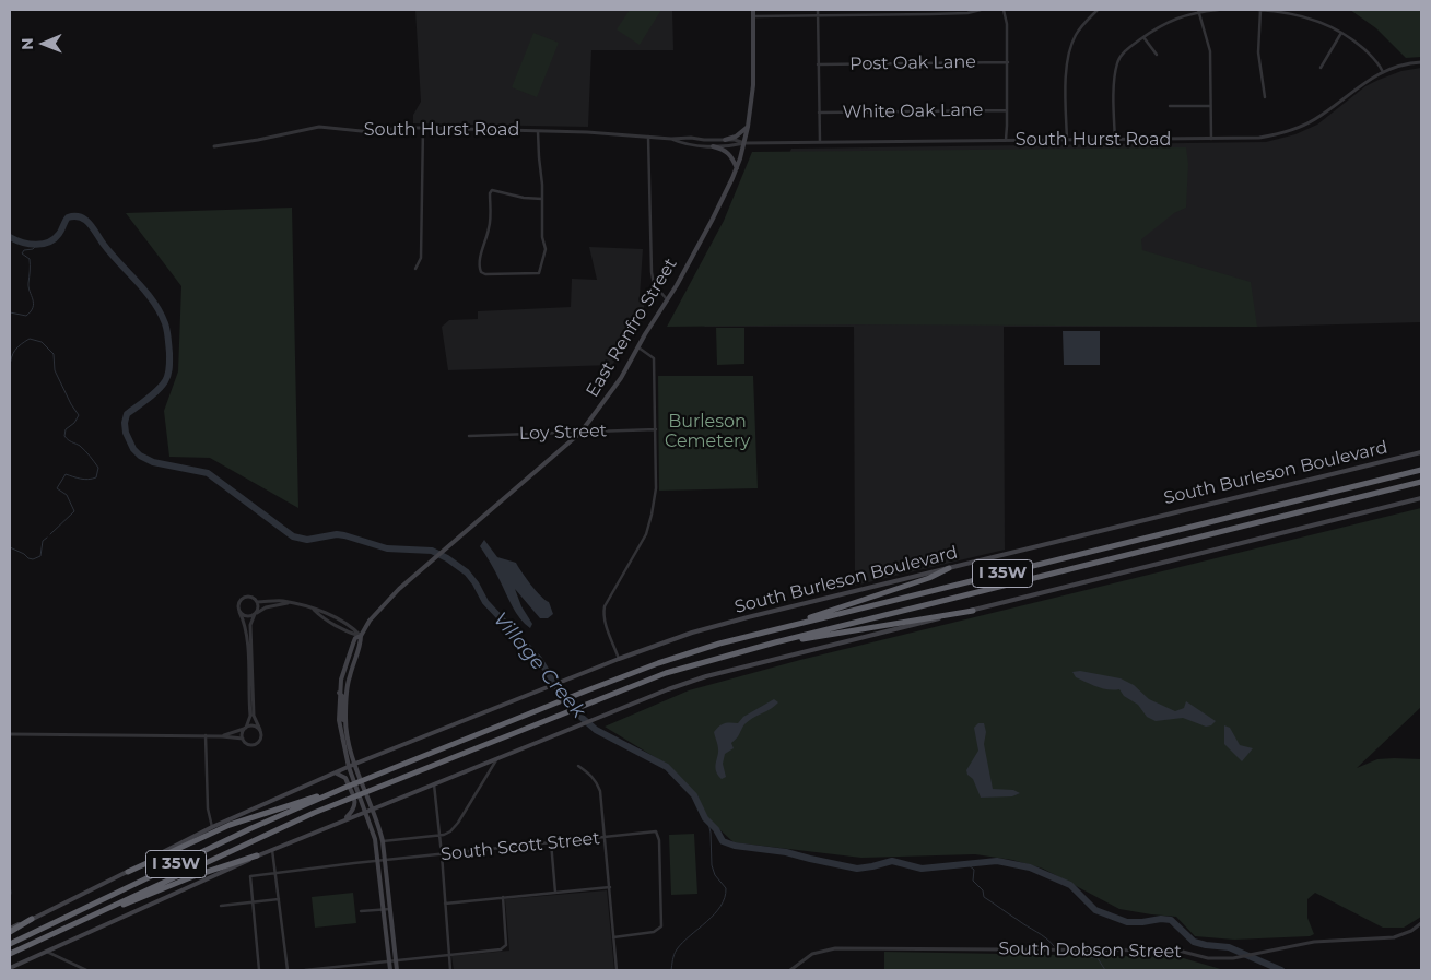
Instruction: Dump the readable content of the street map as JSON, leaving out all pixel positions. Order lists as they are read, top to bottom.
{
  "streets": {
    "highway": ["I 35W"],
    "main road": ["East Renfro Street", "South Burleson Boulevard"],
    "street": [
      "Post Oak Lane",
      "White Oak Lane",
      "South Hurst Road",
      "Loy Street",
      "South Scott Street",
      "South Dobson Street"
    ]
  },
  "crossings": [
    ["South Hurst Road", "East Renfro Street"],
    ["East Renfro Street", "Loy Street"],
    ["East Renfro Street", "South Burleson Boulevard"],
    ["East Renfro Street", "South Scott Street"]
  ],
  "water": ["Village Creek"],
  "parks": ["Burleson Cemetery"],
  "north": "left"
}
